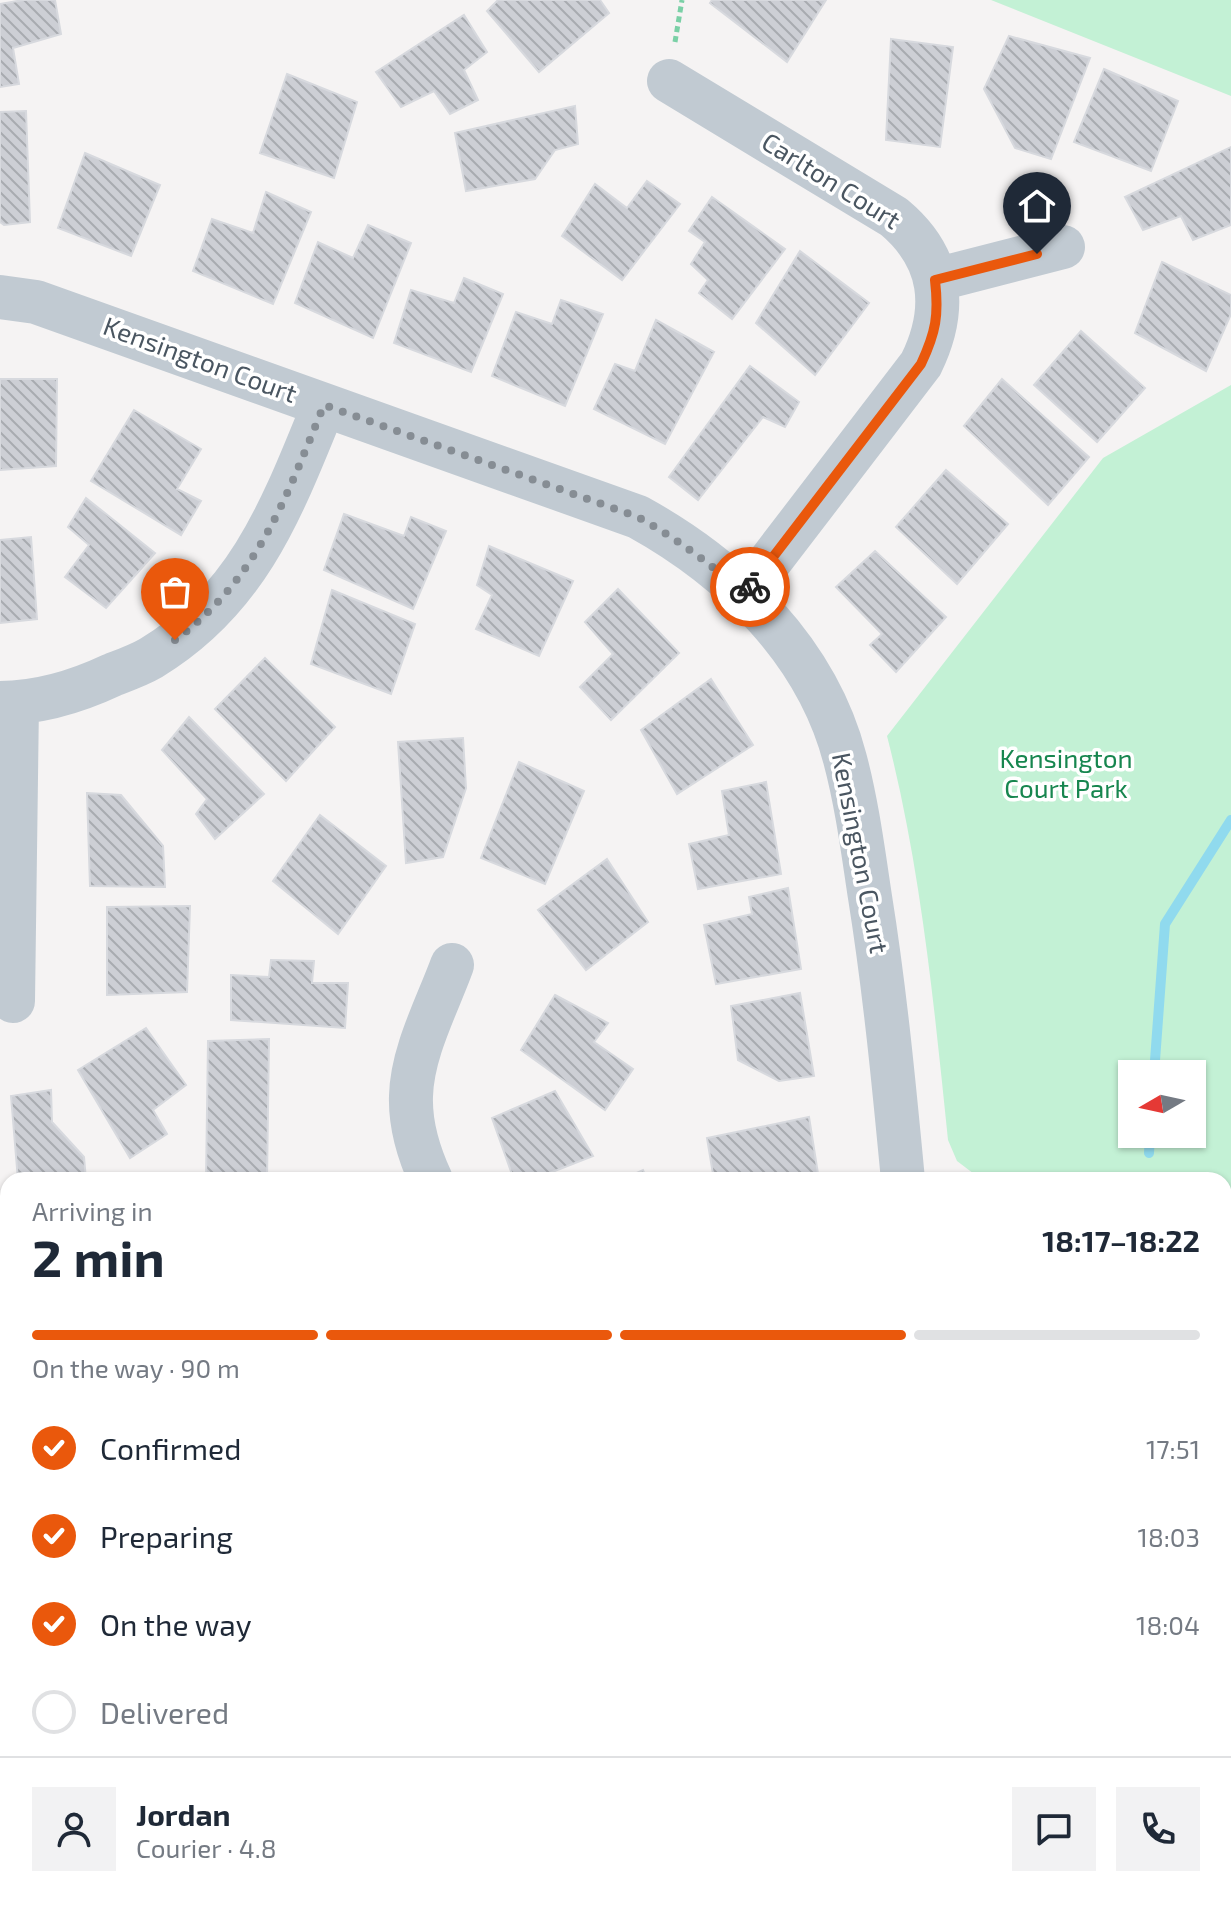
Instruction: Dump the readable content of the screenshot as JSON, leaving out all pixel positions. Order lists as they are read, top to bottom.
{
  "streets": {
    "street": ["Carlton Court", "Kensington Court"]
  },
  "crossings": [
    ["Carlton Court", "Kensington Court"]
  ],
  "parks": ["Kensington Court Park"],
  "north": "left",
  "page": {
    "heading": ["2 min", "Arriving in", "18:17–18:22"],
    "panel": ["Jordan", "Courier · 4.8"],
    "bar": "On the way · 90 m",
    "list": [
      ["Confirmed", "17:51"],
      ["Preparing", "18:03"],
      ["On the way", "18:04"],
      "Delivered"
    ]
  }
}
